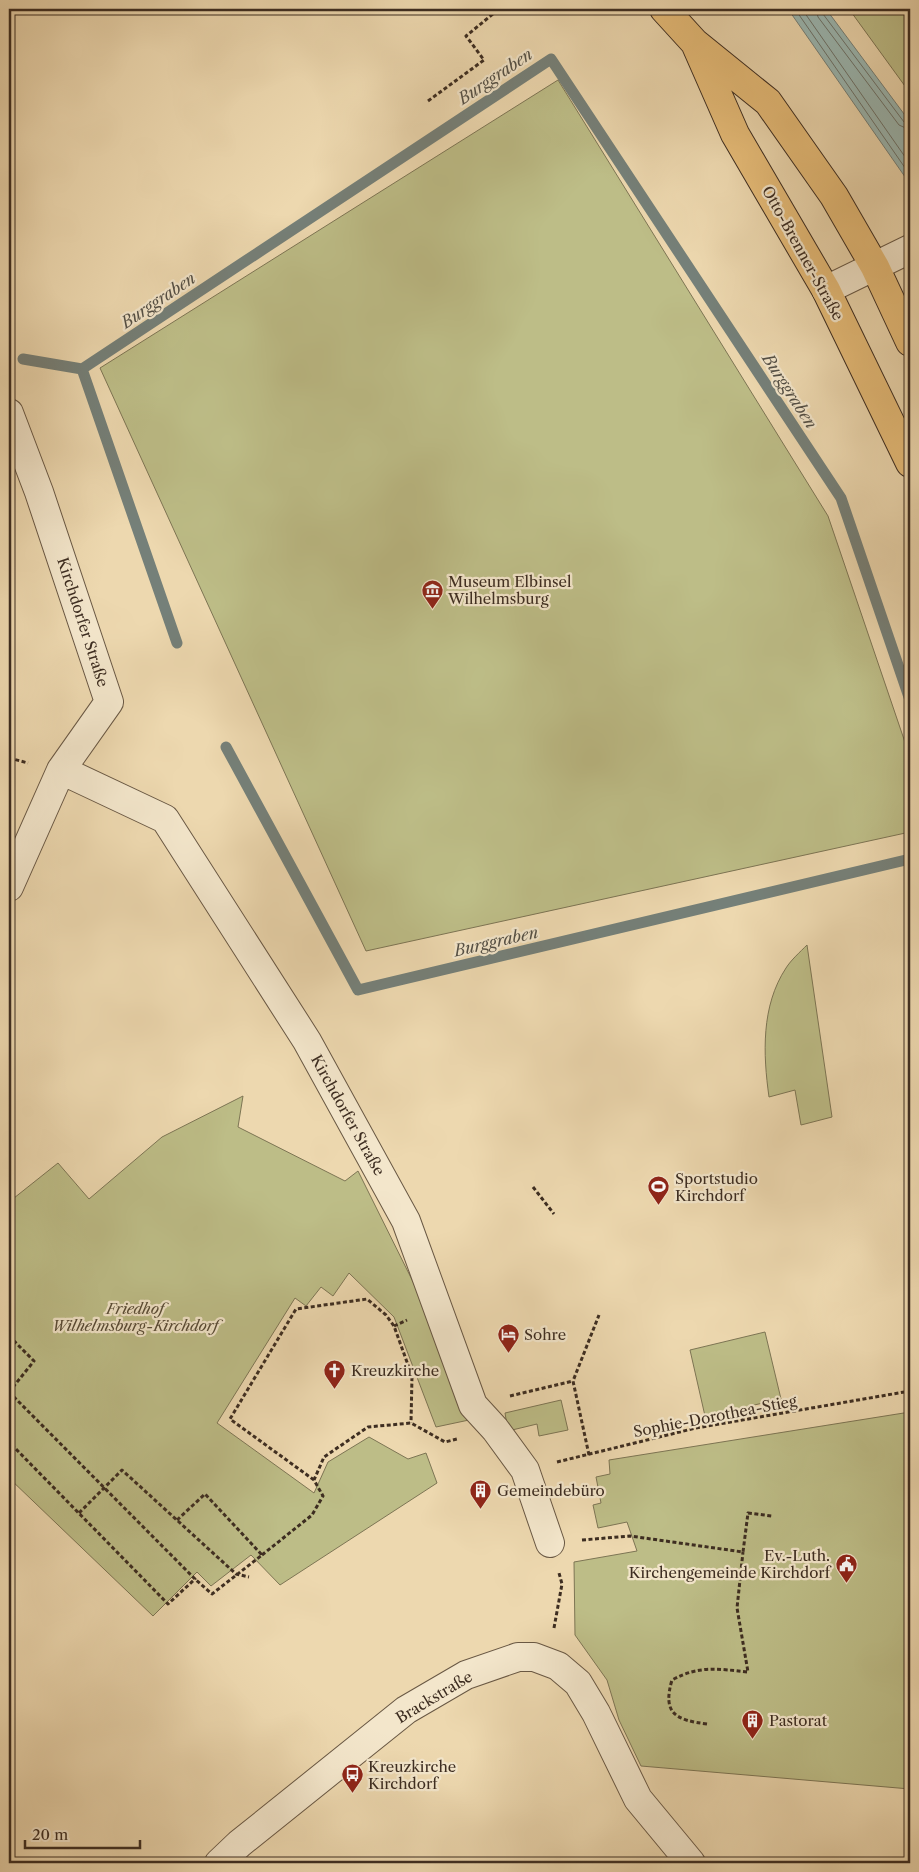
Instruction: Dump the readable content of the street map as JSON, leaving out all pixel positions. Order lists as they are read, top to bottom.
{
  "streets": {
    "main road": ["Otto-Brenner-Straße"],
    "street": ["Kirchdorfer Straße", "Brackstraße"],
    "path": ["Sophie-Dorothea-Stieg"]
  },
  "crossings": [
    ["Kirchdorfer Straße", "Sophie-Dorothea-Stieg"]
  ],
  "water": ["Burggraben"],
  "parks": ["Friedhof Wilhelmsburg-Kirchdorf"],
  "places": {
    "museum": ["Museum Elbinsel Wilhelmsburg"],
    "sports": ["Sportstudio Kirchdorf"],
    "hotel": ["Sohre"],
    "church": ["Kreuzkirche"],
    "building": ["Gemeindebüro", "Pastorat"],
    "public building": ["Ev.-Luth. Kirchengemeinde Kirchdorf"],
    "bus stop": ["Kreuzkirche Kirchdorf"]
  },
  "scale_bar": "20 m"
}
